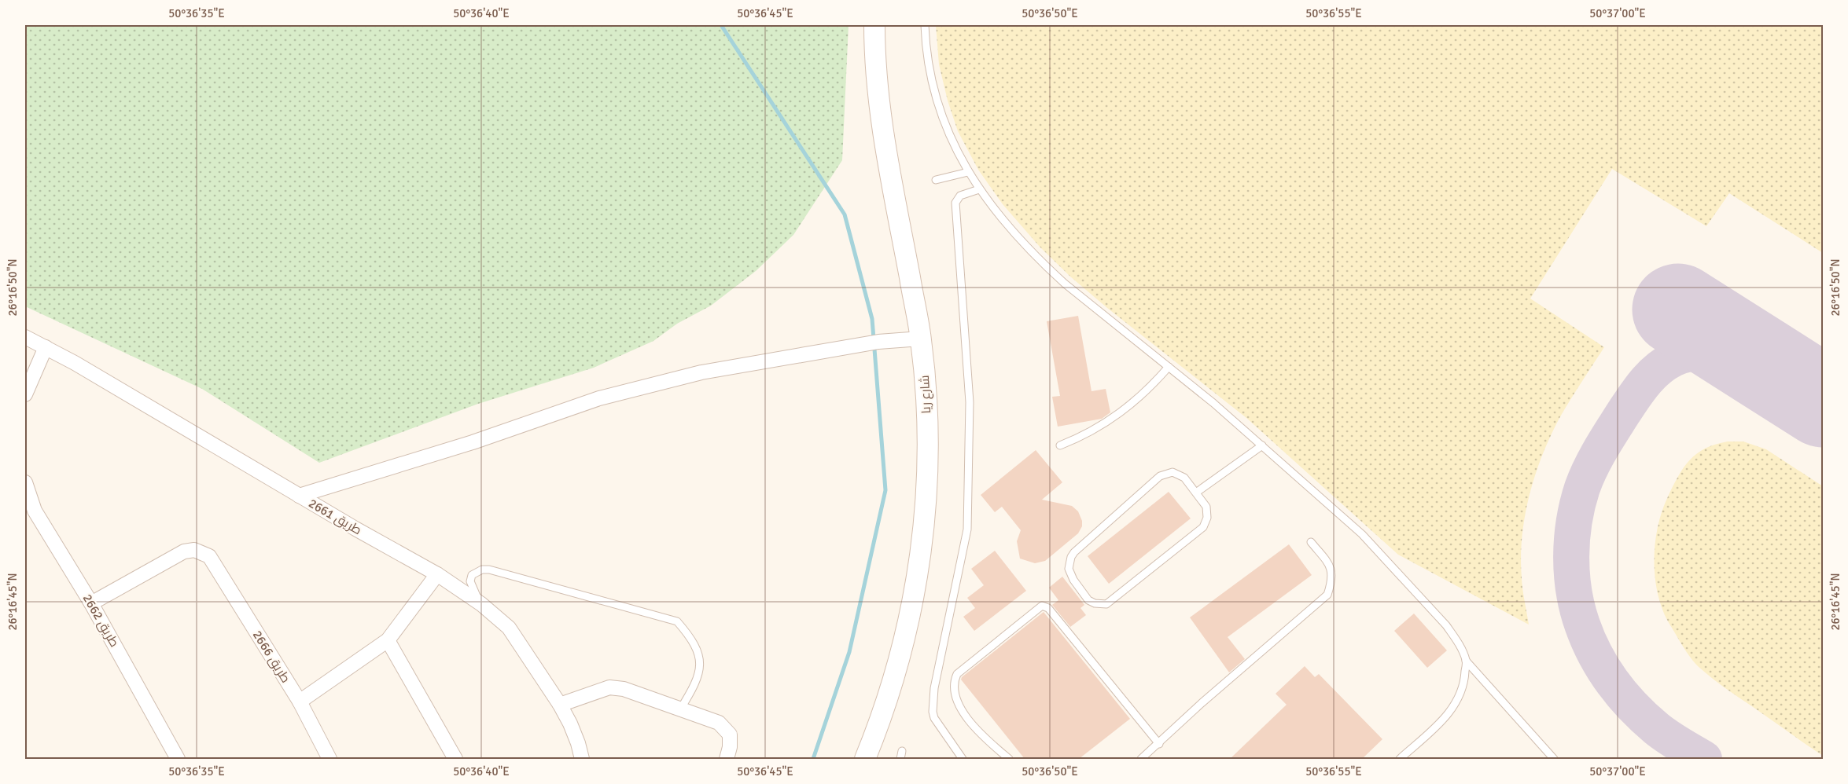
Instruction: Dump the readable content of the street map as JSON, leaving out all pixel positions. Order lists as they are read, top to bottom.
{
  "streets": {
    "main road": ["شارع ريا"],
    "street": ["طريق 2661", "طريق 2662", "طريق 2666"]
  },
  "crossings": [
    ["طريق 2662", "طريق 2666"]
  ],
  "coordinates": [
    "50°36'35\"E",
    "50°36'40\"E",
    "50°36'45\"E",
    "50°36'50\"E",
    "50°36'55\"E",
    "50°37'00\"E",
    "26°16'50\"N",
    "26°16'45\"N"
  ]
}
